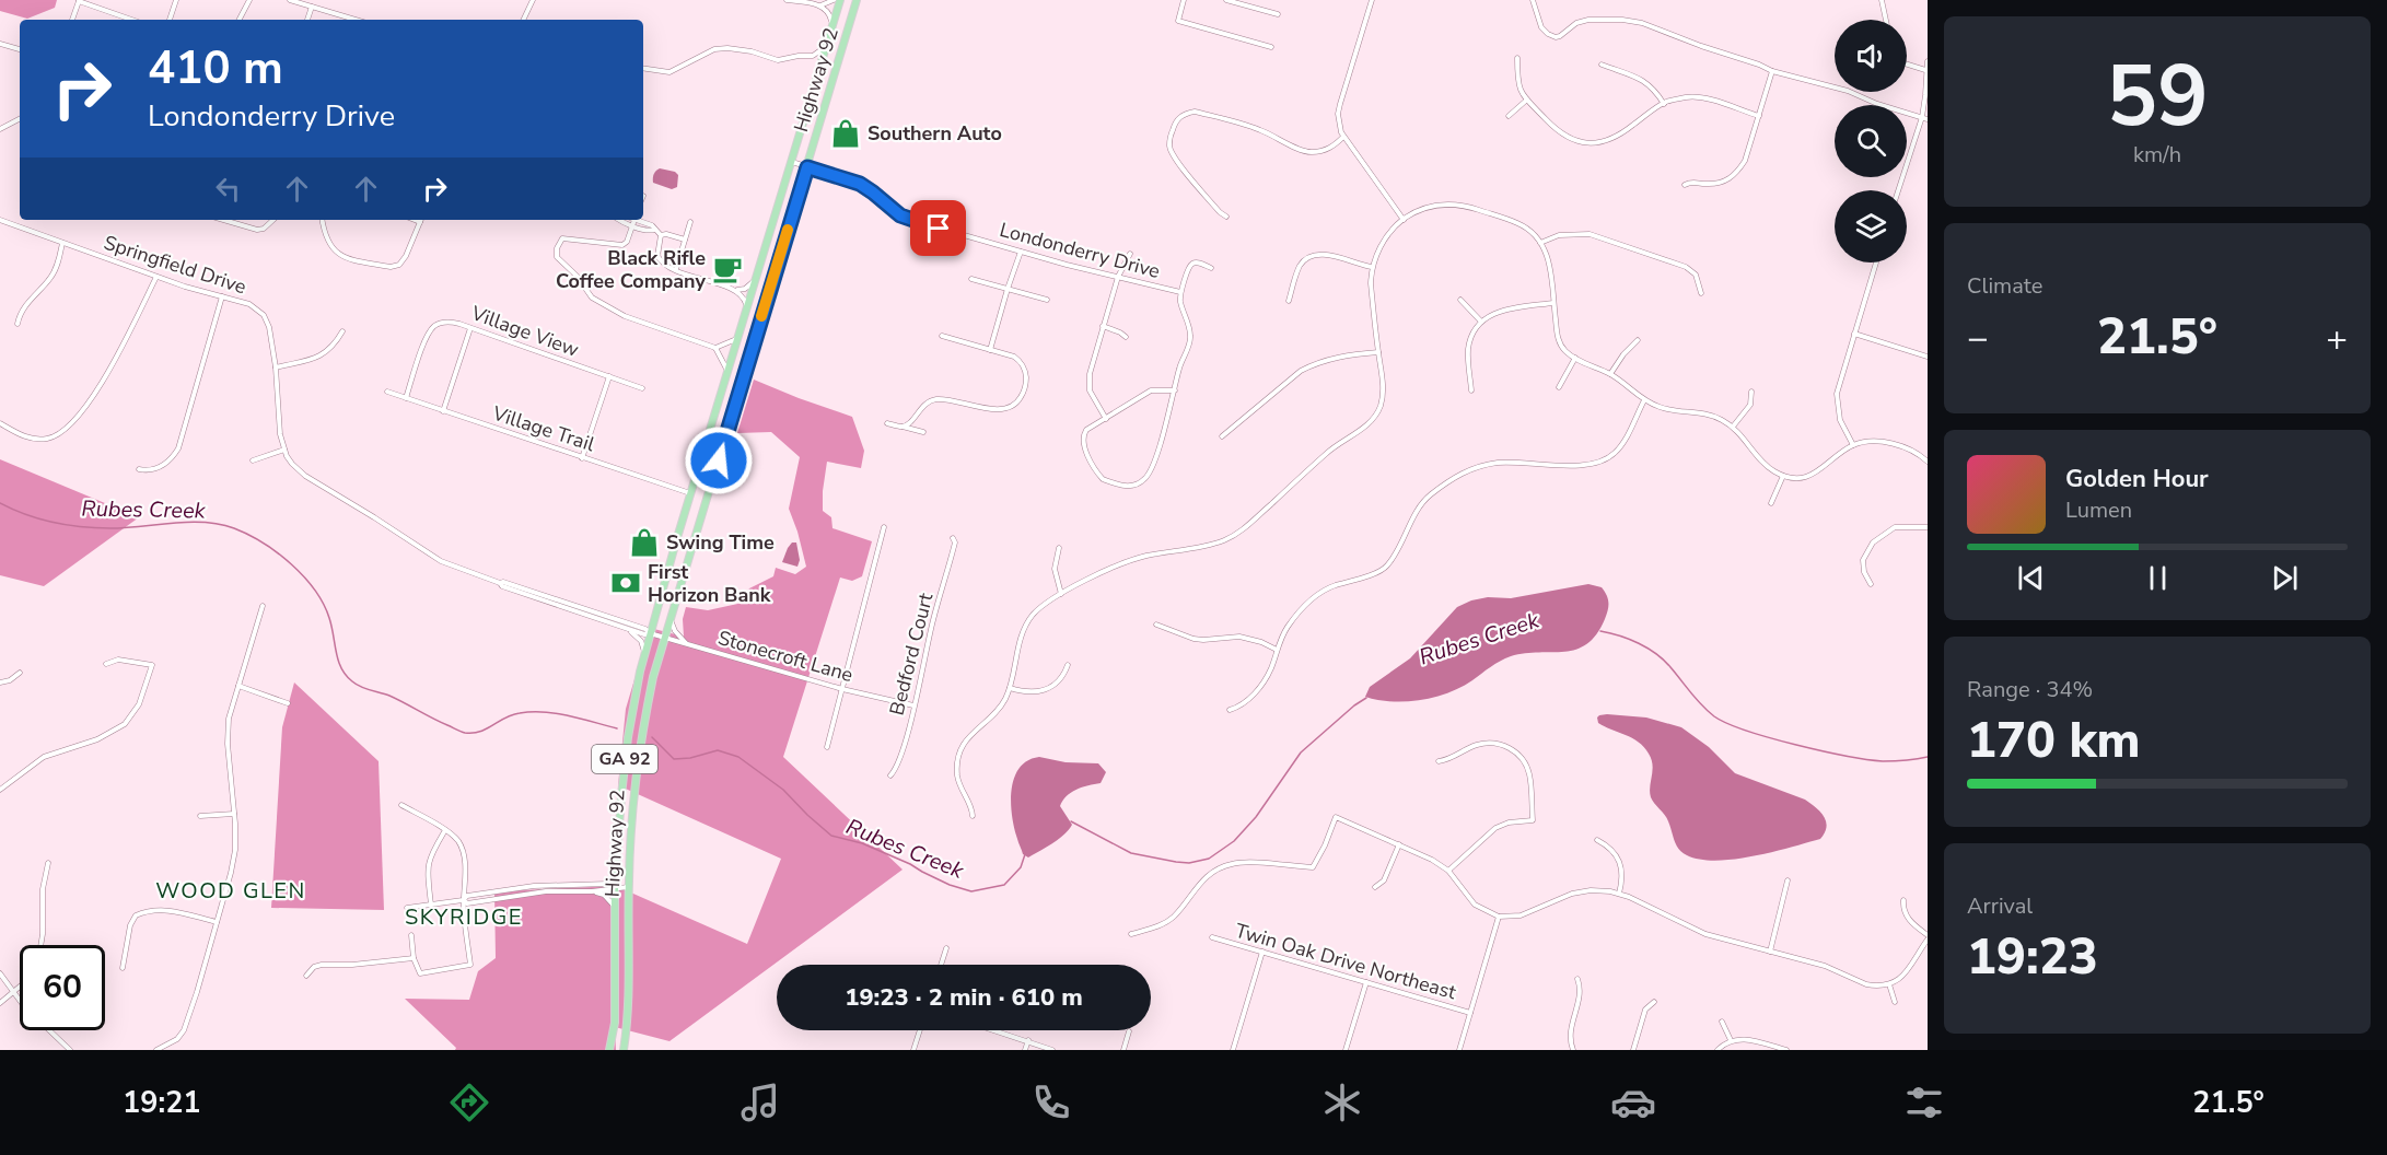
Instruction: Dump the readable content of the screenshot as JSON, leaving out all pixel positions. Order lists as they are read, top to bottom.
{
  "streets": {
    "main road": ["Highway 92", "GA 92"],
    "street": [
      "Londonderry Drive",
      "Springfield Drive",
      "Village View",
      "Village Trail",
      "Bedford Court",
      "Stonecroft Lane",
      "Twin Oak Drive Northeast"
    ]
  },
  "crossings": [
    ["Highway 92", "Londonderry Drive"],
    ["Highway 92", "Springfield Drive"],
    ["Highway 92", "Village Trail"],
    ["Highway 92", "Stonecroft Lane"],
    ["Springfield Drive", "Stonecroft Lane"],
    ["Village View", "Village Trail"],
    ["Bedford Court", "Stonecroft Lane"]
  ],
  "districts": ["WOOD GLEN", "SKYRIDGE"],
  "water": ["Rubes Creek"],
  "places": {
    "shop": ["Southern Auto", "Swing Time"],
    "cafe": ["Black Rifle Coffee Company"],
    "bank": ["First Horizon Bank"]
  },
  "page": {
    "tile": [
      ["59", "km/h"],
      "Climate",
      ["Range · 34%", "170 km"],
      ["Arrival", "19:23"]
    ],
    "turn": ["410 m", "Londonderry Drive"],
    "heat": ["−", "21.5°", "+"],
    "song": ["Golden Hour", "Lumen"],
    "limit": "60",
    "trip": "19:23 · 2 min · 610 m",
    "tabs": ["19:21", "21.5°"]
  }
}
